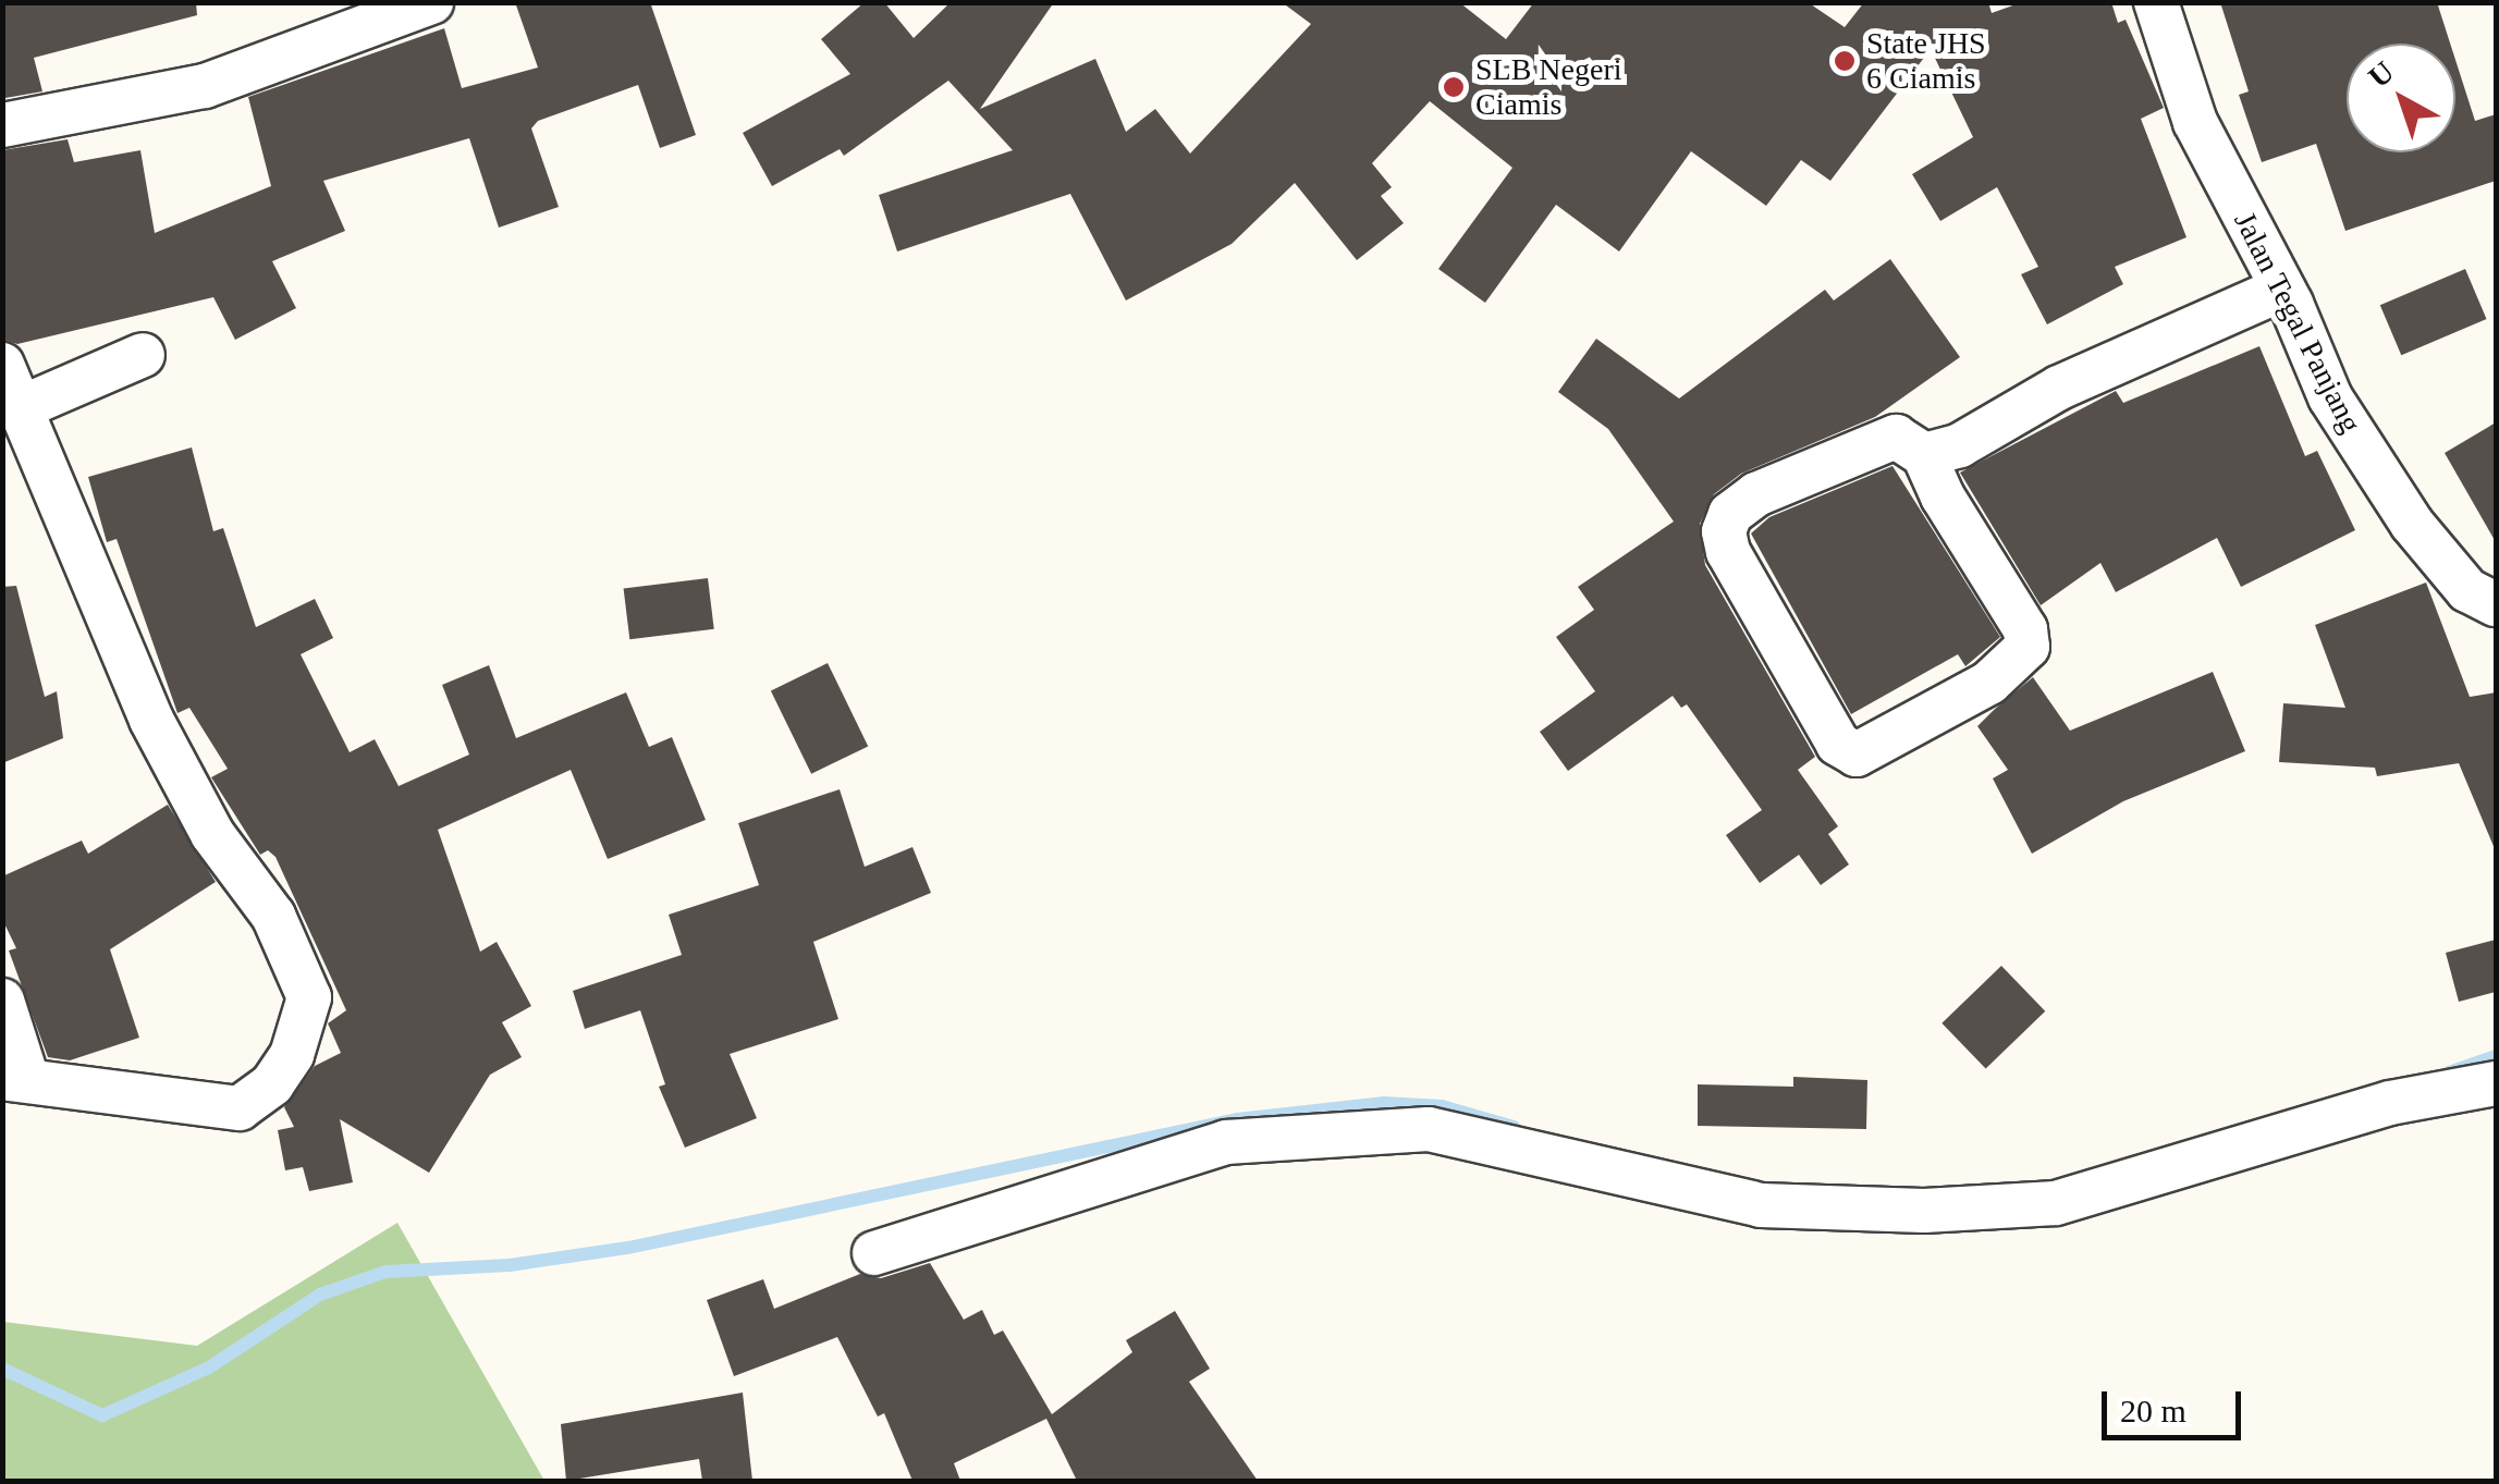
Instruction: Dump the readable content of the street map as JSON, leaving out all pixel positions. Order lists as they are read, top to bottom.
{
  "streets": {
    "street": ["Jalan Tegal Panjang"]
  },
  "places": ["State JHS 6 Ciamis", "SLB Negeri Ciamis"],
  "scale_bar": "20 m",
  "north": "top left"
}
